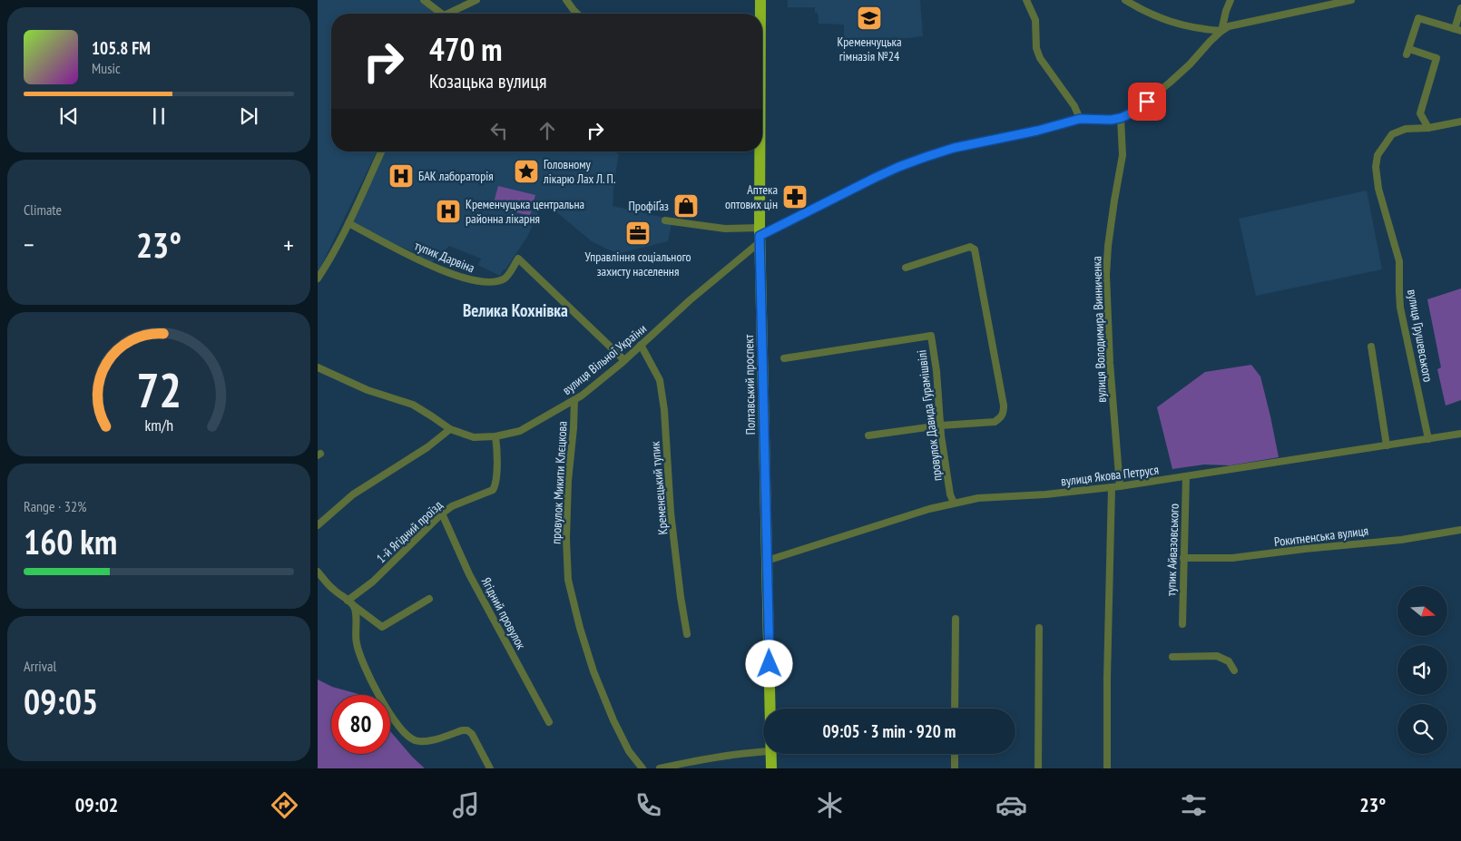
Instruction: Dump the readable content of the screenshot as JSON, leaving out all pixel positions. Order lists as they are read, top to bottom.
{
  "streets": {
    "highway": ["Полтавський проспект"],
    "street": [
      "тупик Дарвіна",
      "вулиця Володимира Винниченка",
      "вулиця Грушевського",
      "вулиця Вільної України",
      "провулок Давида Гурамішвілі",
      "вулиця Якова Петруся",
      "провулок Микити Клєцкова",
      "Кременецький тупик",
      "1-й Ягідний проїзд",
      "Рокитненська вулиця",
      "тупик Айвазовського",
      "Ягідний провулок"
    ]
  },
  "crossings": [
    ["тупик Дарвіна", "вулиця Вільної України"],
    ["вулиця Володимира Винниченка", "вулиця Якова Петруся"],
    ["вулиця Грушевського", "вулиця Якова Петруся"],
    ["вулиця Вільної України", "Полтавський проспект"],
    ["вулиця Вільної України", "провулок Микити Клєцкова"],
    ["вулиця Вільної України", "Кременецький тупик"],
    ["вулиця Вільної України", "1-й Ягідний проїзд"],
    ["Полтавський проспект", "вулиця Якова Петруся"],
    ["провулок Давида Гурамішвілі", "вулиця Якова Петруся"],
    ["вулиця Якова Петруся", "тупик Айвазовського"],
    ["1-й Ягідний проїзд", "Ягідний провулок"],
    ["Рокитненська вулиця", "тупик Айвазовського"]
  ],
  "districts": ["Велика Кохнівка"],
  "places": {
    "school or university": ["Кременчуцька гімназія №24"],
    "place": ["Головному лікарю Лах Л. П."],
    "hospital": ["БАК лабораторія", "Кременчуцька центральна районна лікарня"],
    "pharmacy": ["Аптека оптових цін"],
    "shop": ["ПрофіҐаз"],
    "office": ["Управління соціального захисту населення"]
  },
  "north": "right",
  "page": {
    "turn": ["470 m", "Козацька вулиця"],
    "song": ["105.8 FM", "Music"],
    "tile": [
      "Climate",
      ["Range · 32%", "160 km"],
      ["Arrival", "09:05"]
    ],
    "heat": ["−", "23°", "+"],
    "limit": "80",
    "trip": "09:05 · 3 min · 920 m",
    "tabs": ["09:02", "23°"],
    "gauge": ["72", "km/h"]
  }
}
